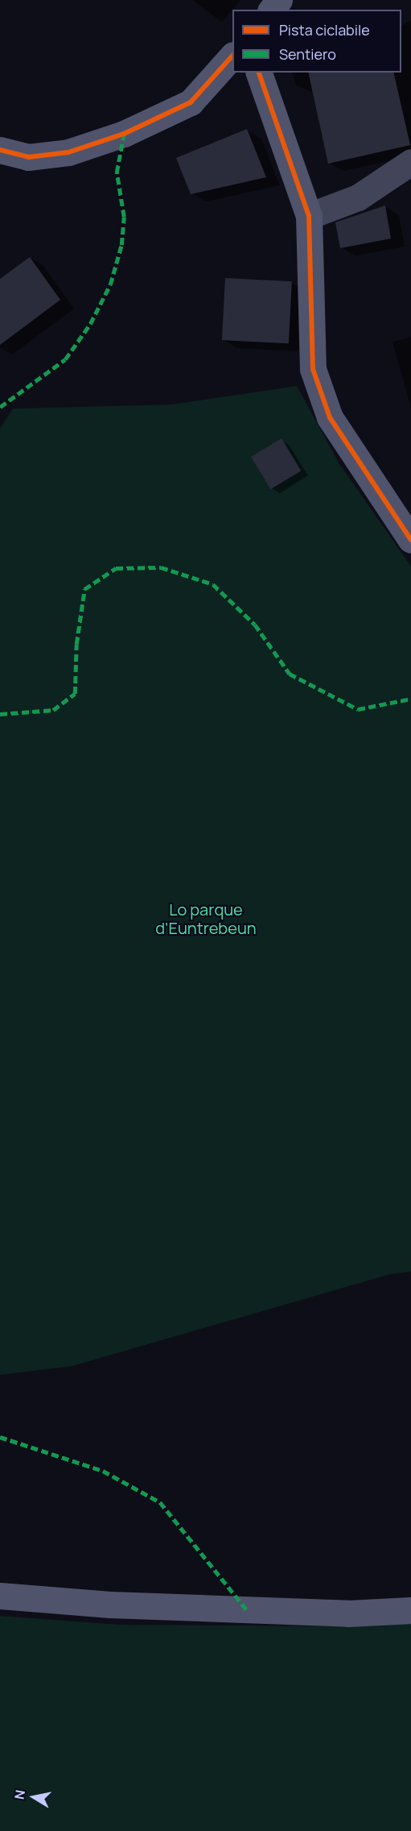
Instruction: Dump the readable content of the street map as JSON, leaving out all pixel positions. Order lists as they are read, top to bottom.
{
  "parks": ["Lo parque d'Euntrebeun"],
  "legend": ["Pista ciclabile", "Sentiero"],
  "north": "left"
}
